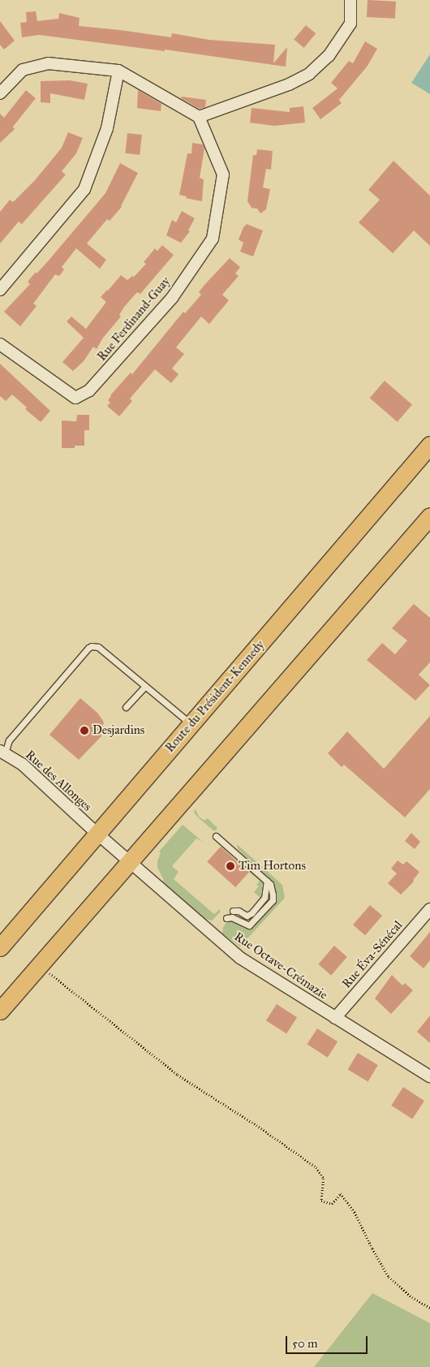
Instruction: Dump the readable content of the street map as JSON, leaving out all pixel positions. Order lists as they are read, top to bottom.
{
  "streets": {
    "main road": ["Route du Président-Kennedy"],
    "street": [
      "Rue Ferdinand-Guay",
      "Rue des Allonges",
      "Rue Éva-Sénécal",
      "Rue Octave-Crémazie"
    ]
  },
  "crossings": [
    ["Route du Président-Kennedy", "Rue des Allonges"],
    ["Rue des Allonges", "Rue Octave-Crémazie"],
    ["Rue Éva-Sénécal", "Rue Octave-Crémazie"]
  ],
  "places": ["Desjardins", "Tim Hortons"],
  "scale_bar": "50 m"
}
